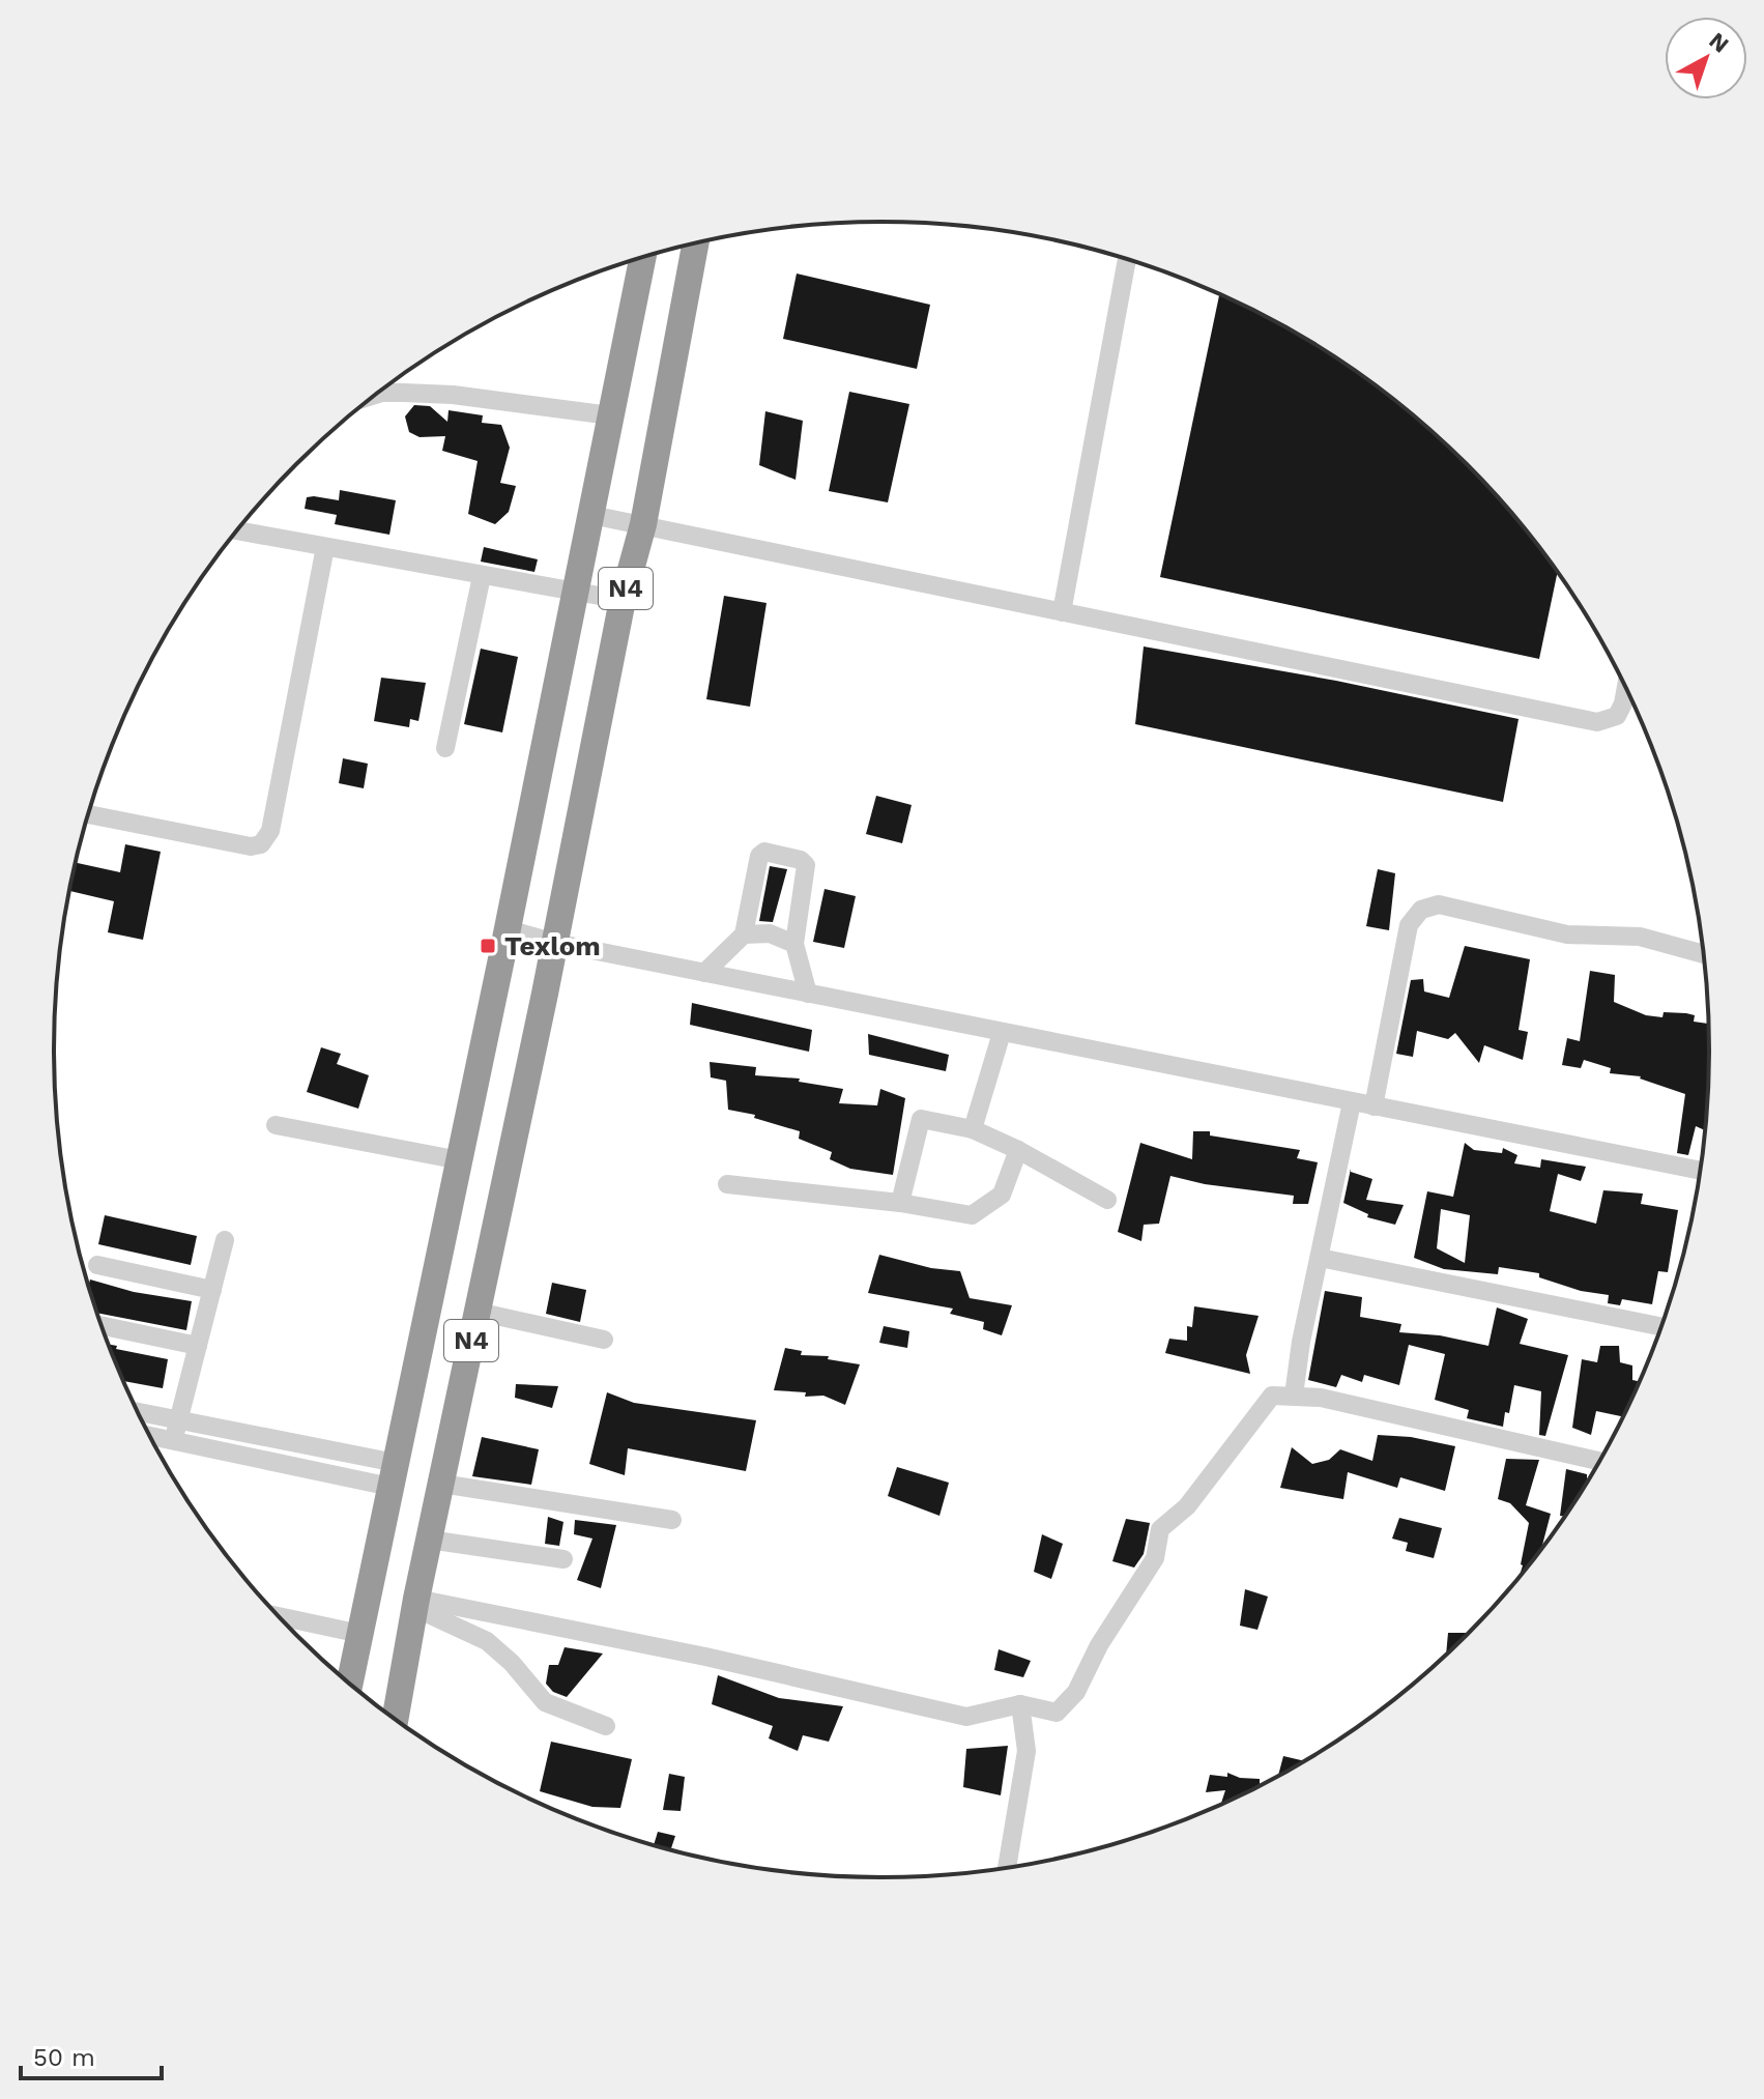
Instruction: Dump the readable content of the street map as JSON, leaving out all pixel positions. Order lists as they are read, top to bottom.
{
  "streets": {
    "highway": ["N4"]
  },
  "places": {
    "transit": ["Texlom"]
  },
  "scale_bar": "50 m",
  "north": "top right"
}
